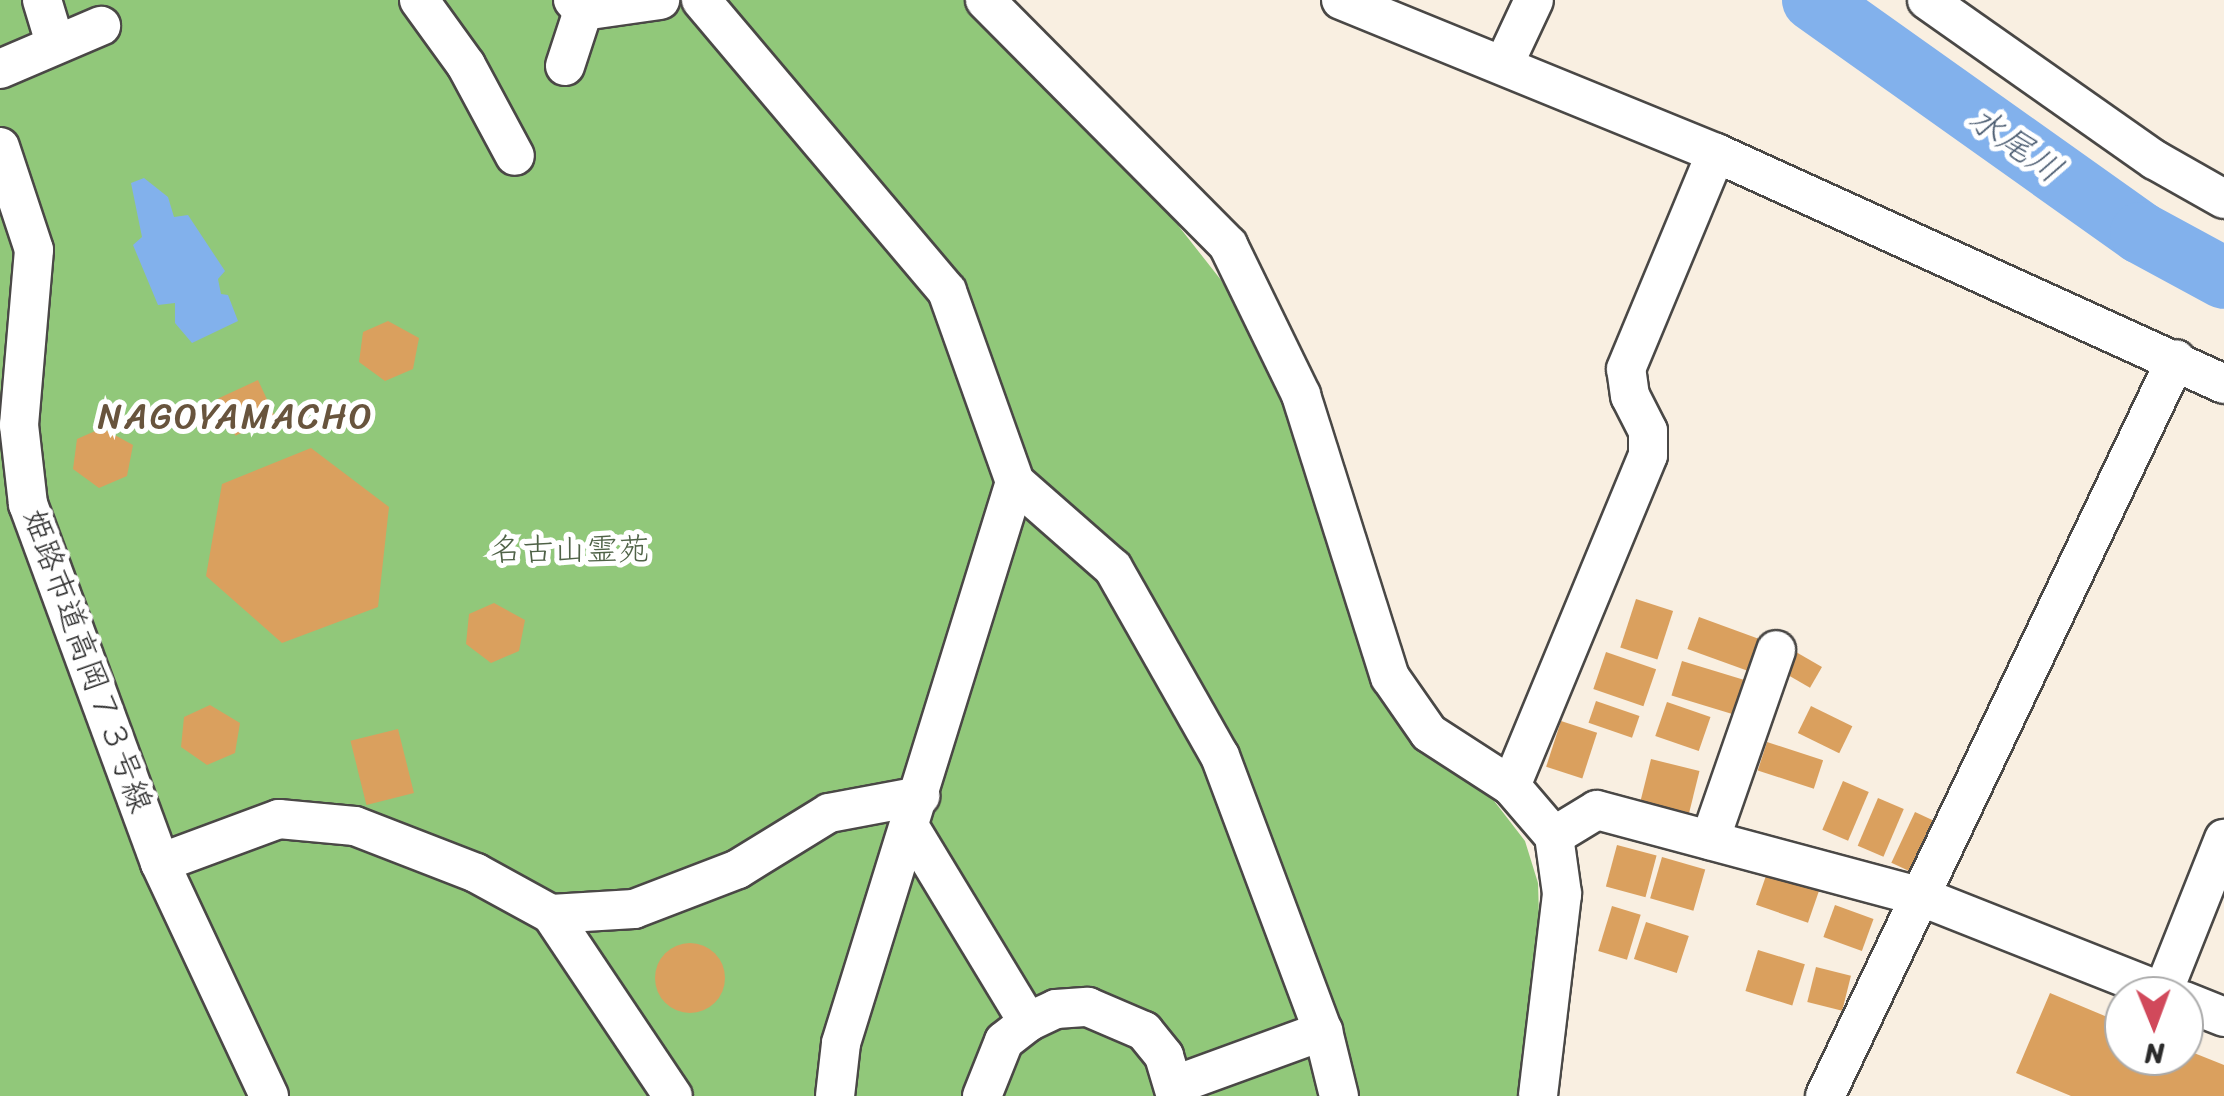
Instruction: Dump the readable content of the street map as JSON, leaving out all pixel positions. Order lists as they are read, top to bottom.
{
  "streets": {
    "street": ["姫路市道高岡７３号線"]
  },
  "districts": ["NAGOYAMACHO"],
  "water": ["水尾川"],
  "parks": ["名古山霊苑"],
  "north": "bottom"
}
